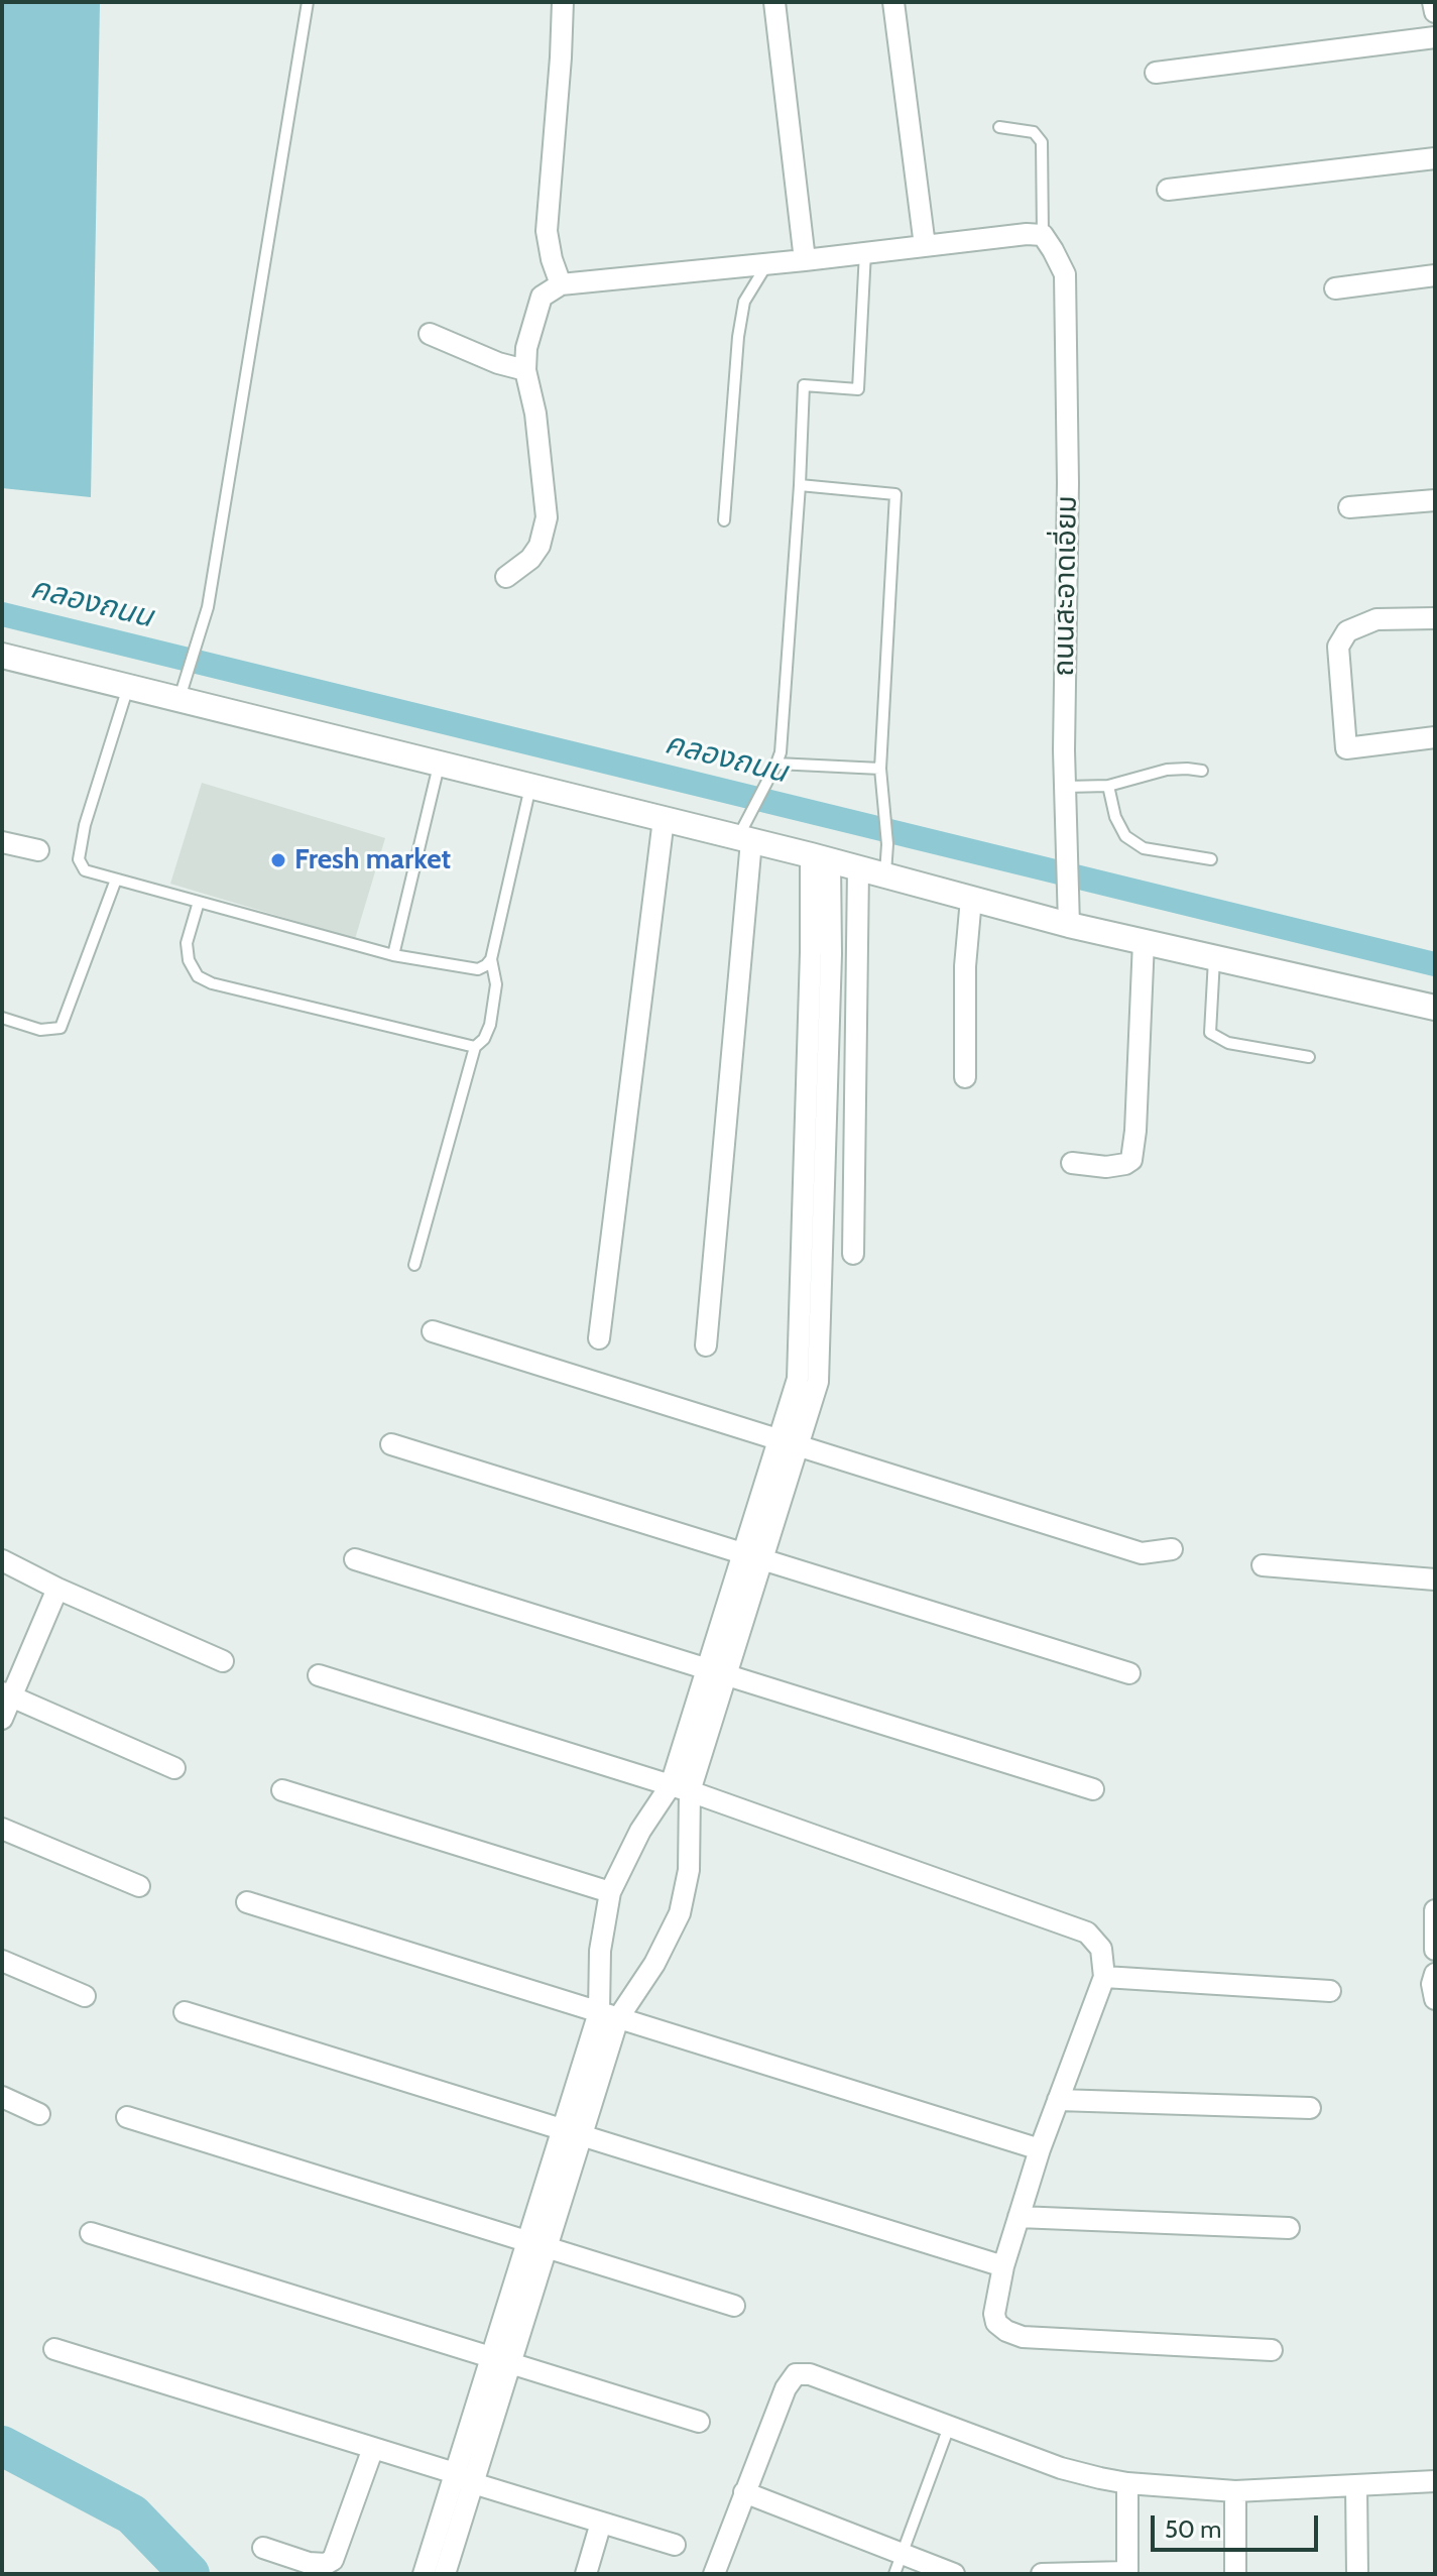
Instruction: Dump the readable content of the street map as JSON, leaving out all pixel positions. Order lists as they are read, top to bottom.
{
  "streets": {
    "street": ["ถนนสะอาดเอี่ยม"]
  },
  "water": ["คลองถนน"],
  "places": ["Fresh market"],
  "scale_bar": "50 m"
}
